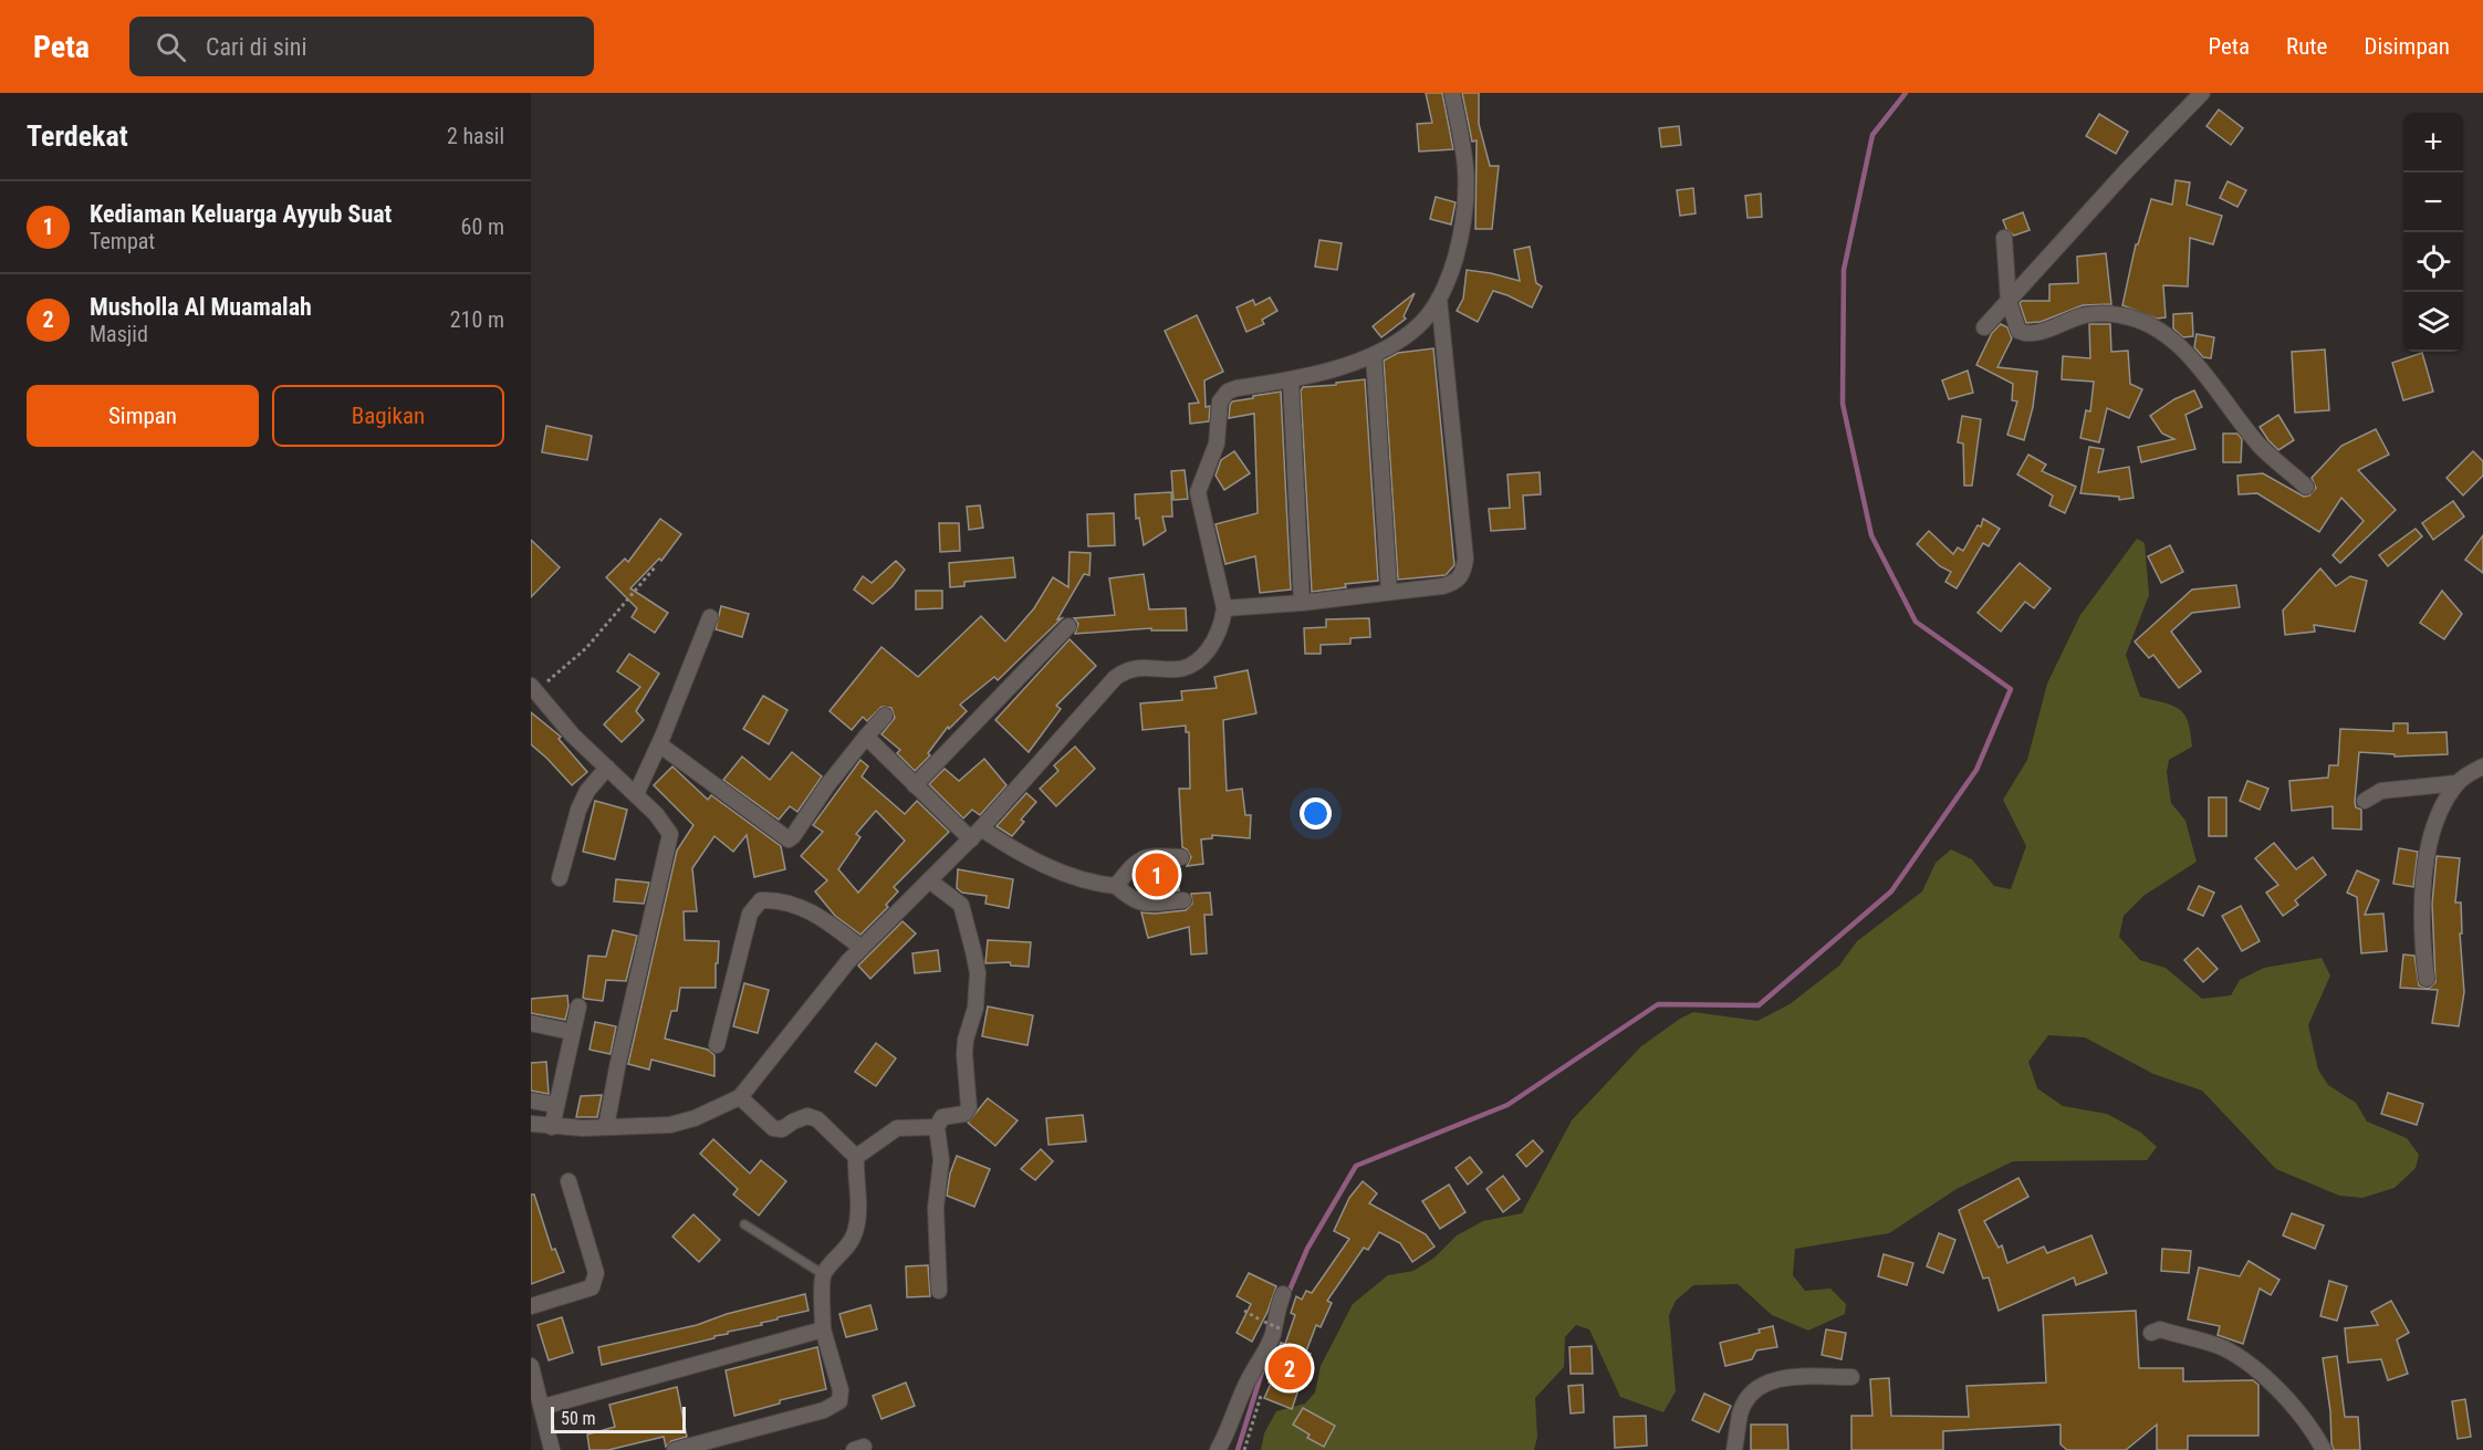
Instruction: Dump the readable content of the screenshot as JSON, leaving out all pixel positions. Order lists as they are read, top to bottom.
{
  "scale_bar": "50 m",
  "page": {
    "header": "Peta",
    "search": "Cari di sini",
    "nav": ["Peta", "Rute", "Disimpan"],
    "heading": ["Terdekat", "2 hasil"],
    "map_buttons": ["+", "−"],
    "list": [
      {
        "mark": "1",
        "name": "Kediaman Keluarga Ayyub Suat",
        "note": "Tempat",
        "value": "60 m"
      },
      {
        "mark": "2",
        "name": "Musholla Al Muamalah",
        "note": "Masjid",
        "value": "210 m"
      }
    ],
    "buttons": ["Simpan", "Bagikan"],
    "pins": ["1", "2"],
    "scale": "50 m"
  }
}
